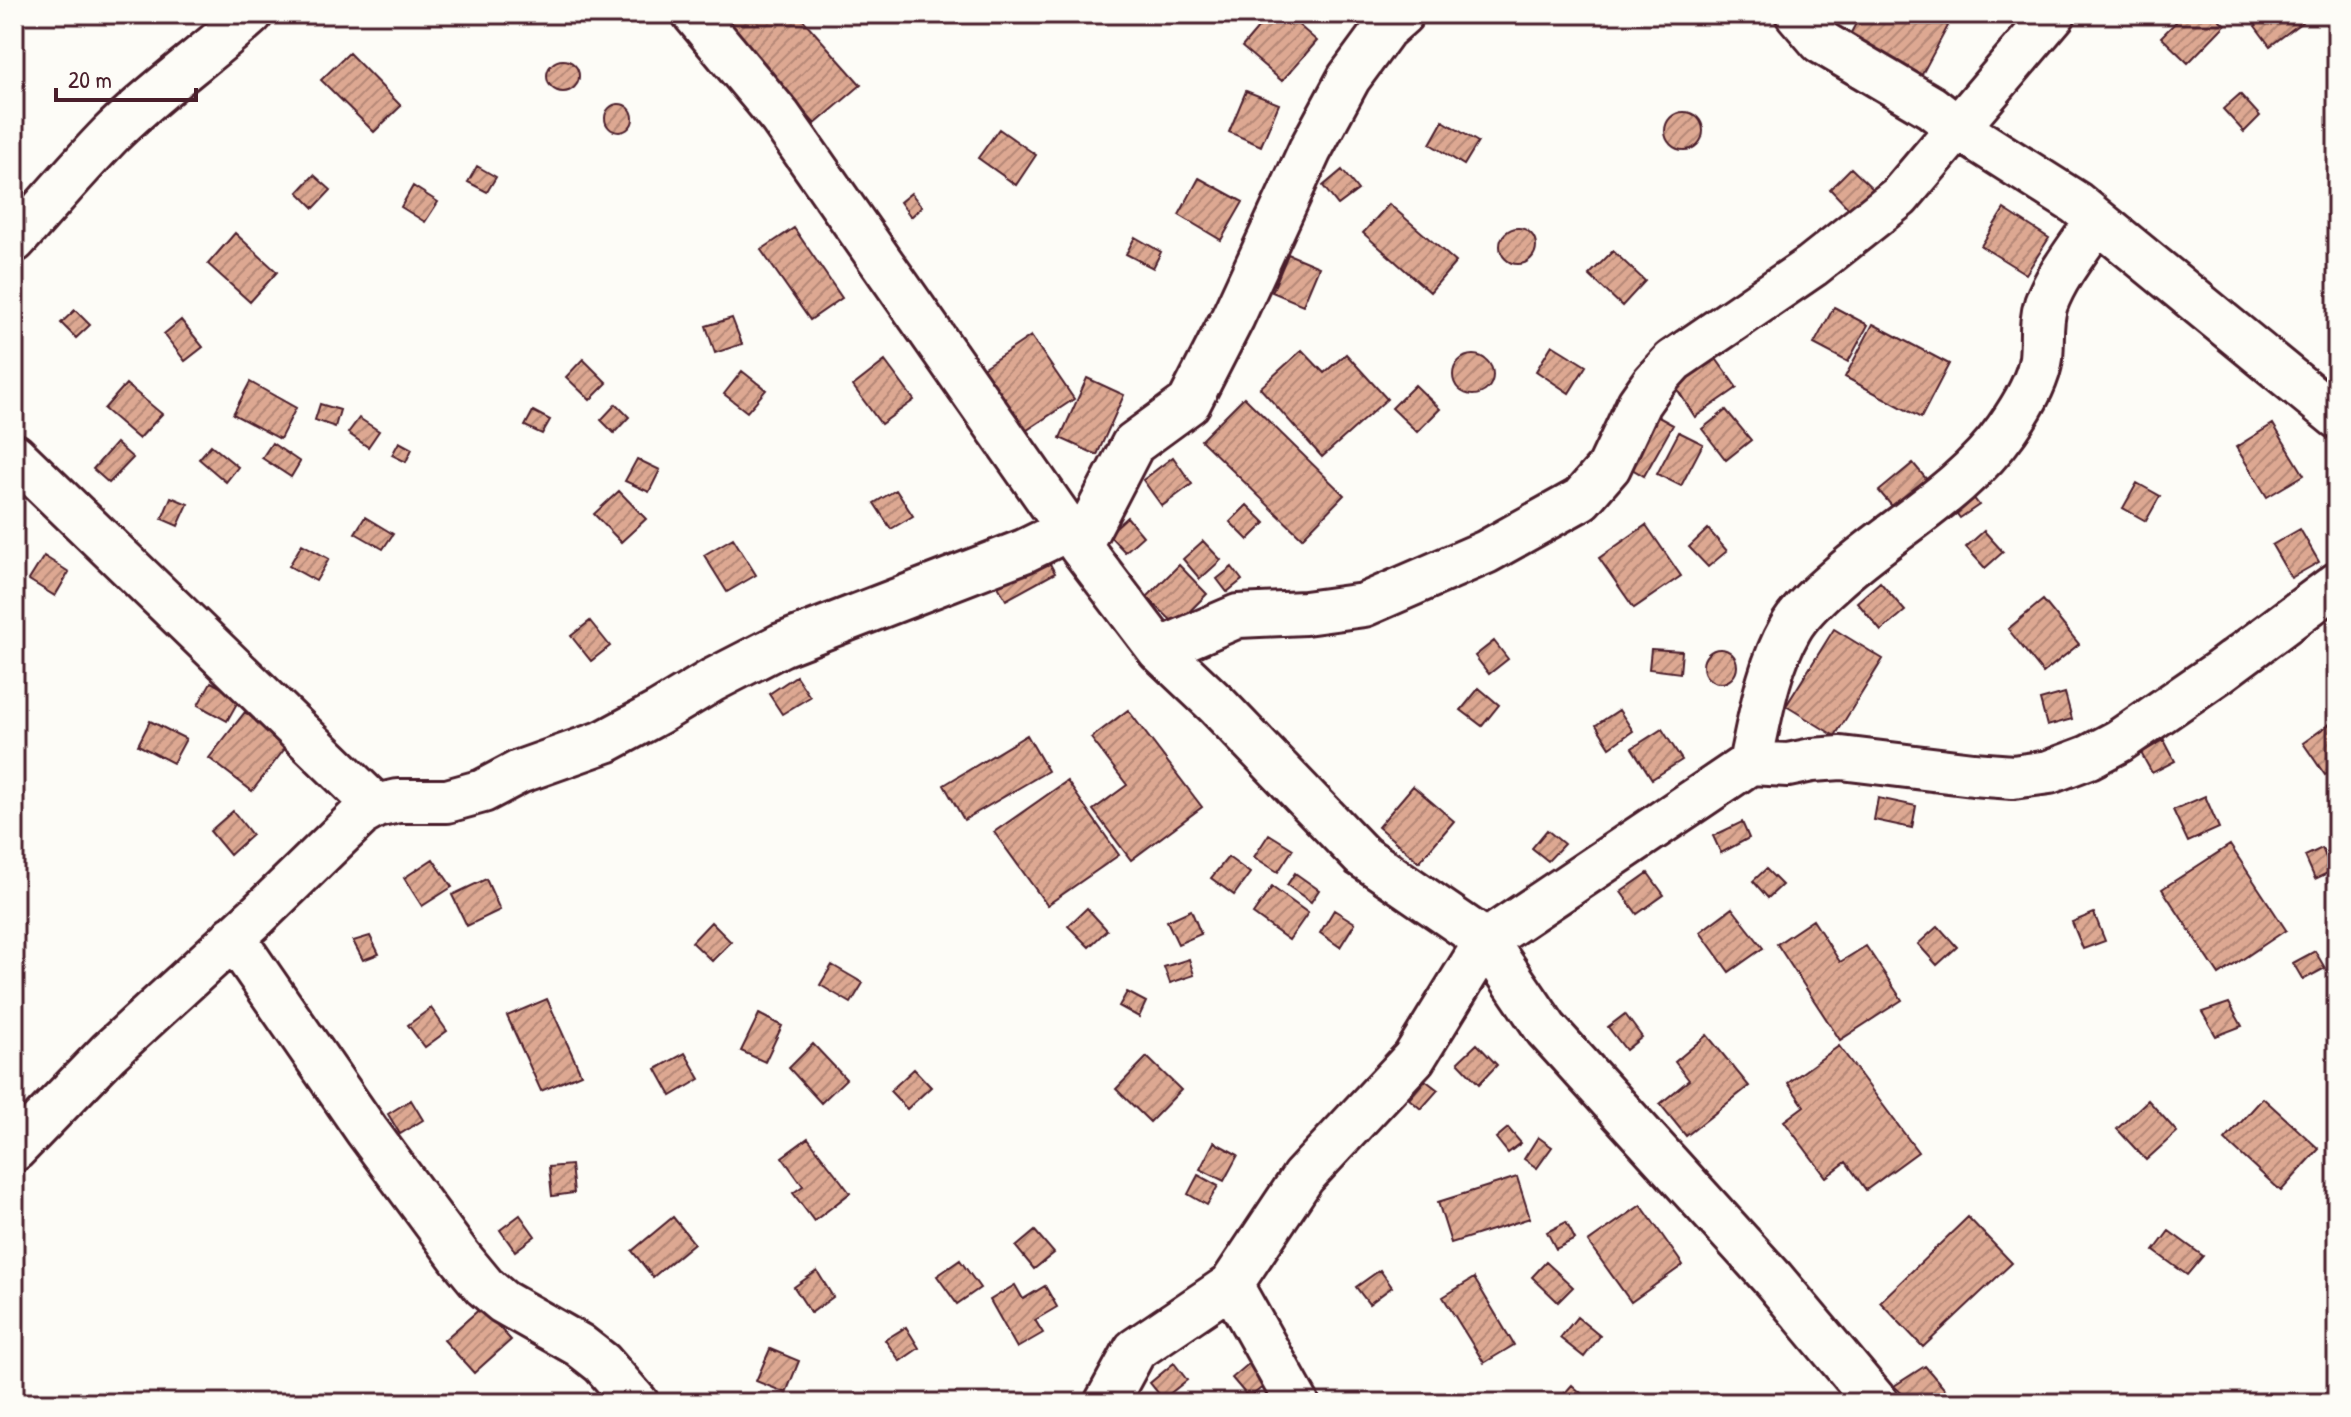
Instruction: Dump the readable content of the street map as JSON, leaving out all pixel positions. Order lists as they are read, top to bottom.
{
  "scale_bar": "20 m"
}
